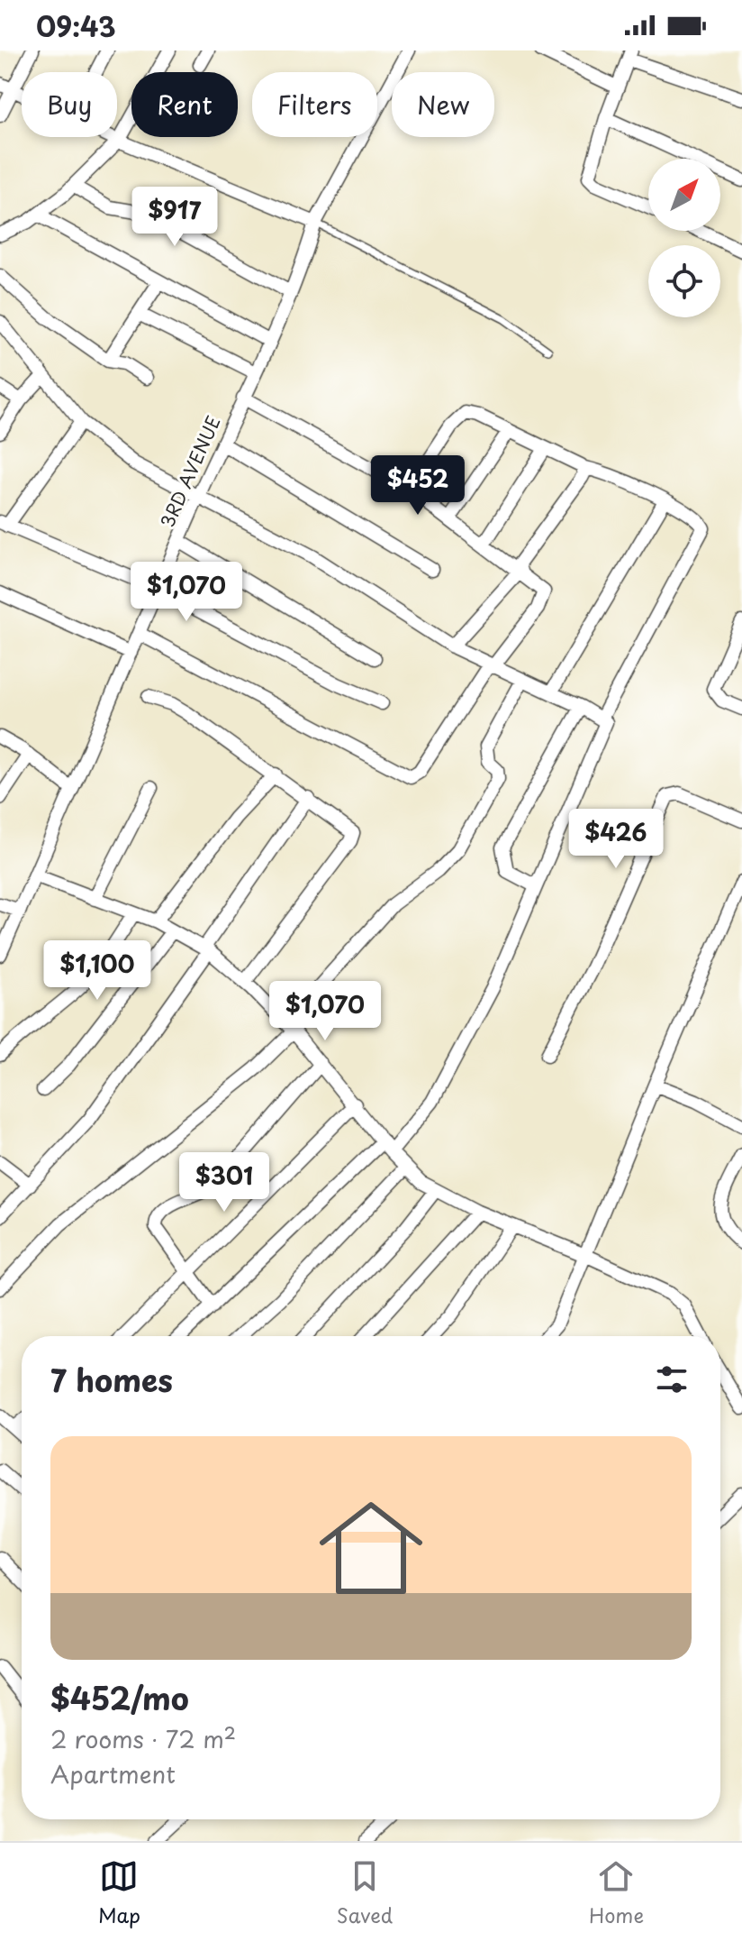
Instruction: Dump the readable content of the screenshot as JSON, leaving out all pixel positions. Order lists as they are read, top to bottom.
{
  "streets": {
    "street": ["3RD AVENUE"]
  },
  "north": "top right",
  "page": {
    "status": "09:43",
    "chip": [
      "Buy",
      "Rent",
      "Filters",
      "New"
    ],
    "price": [
      "$917",
      "$452",
      "$1,070",
      "$426",
      "$1,100",
      "$1,070",
      "$301"
    ],
    "heading": "7 homes",
    "list": [
      {
        "name": "$452/mo",
        "note": "2 rooms · 72 m² · Apartment"
      }
    ],
    "tabs": ["Map", "Saved", "Home"]
  }
}
